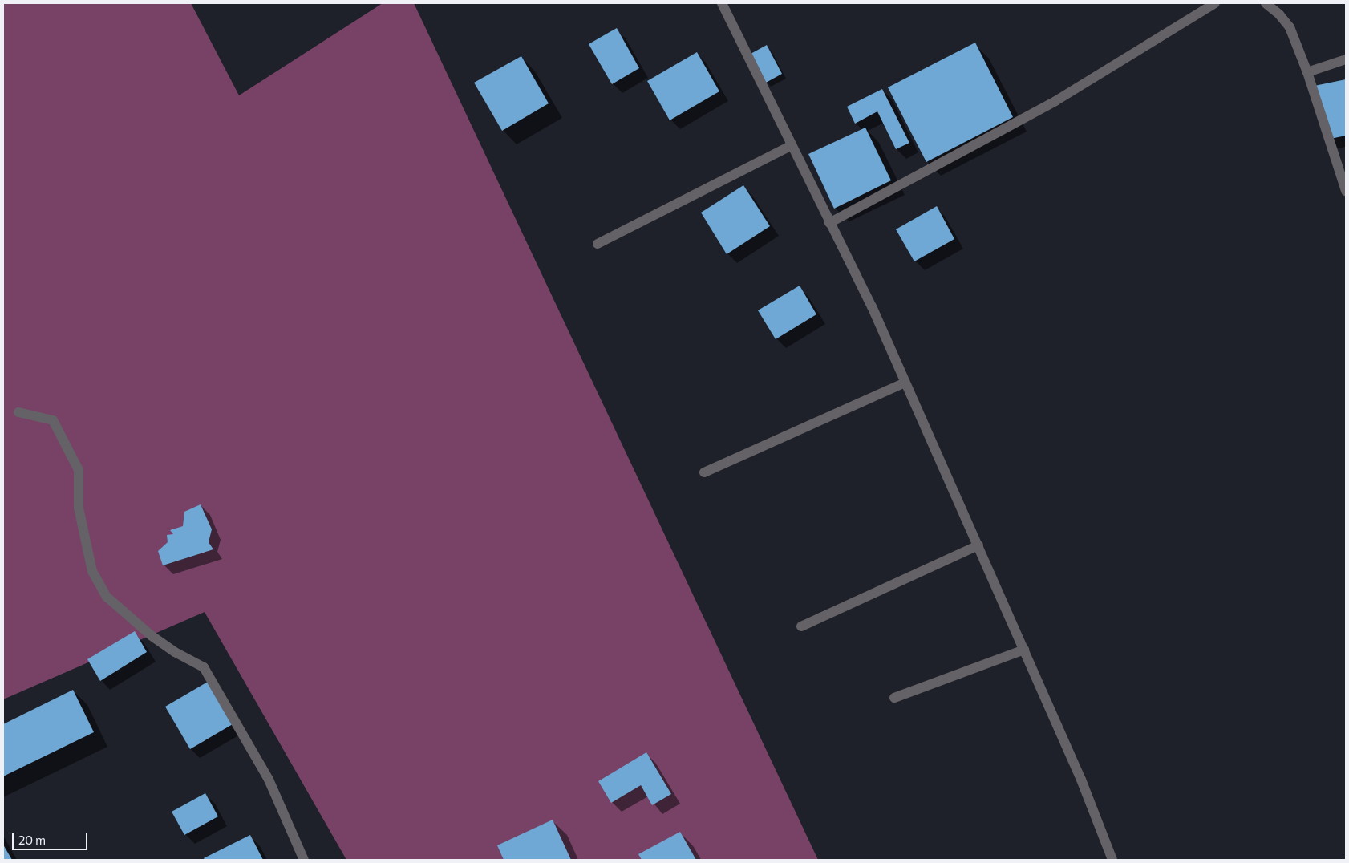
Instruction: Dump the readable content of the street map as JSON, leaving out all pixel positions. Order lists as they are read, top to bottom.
{
  "scale_bar": "20 m"
}
